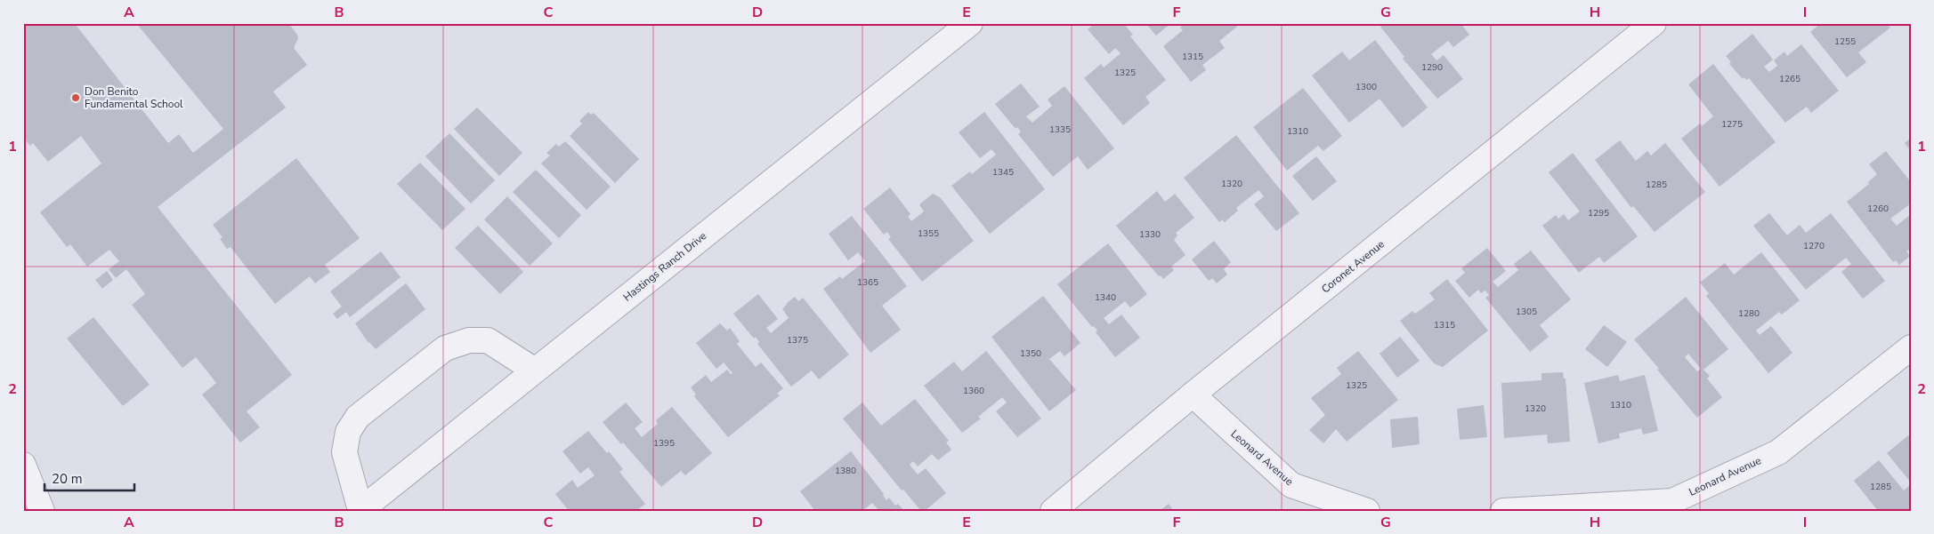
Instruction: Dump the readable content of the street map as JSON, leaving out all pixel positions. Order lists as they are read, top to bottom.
{
  "streets": {
    "street": ["Hastings Ranch Drive", "Coronet Avenue", "Leonard Avenue"]
  },
  "crossings": [
    ["Coronet Avenue", "Leonard Avenue"]
  ],
  "places": ["Don Benito Fundamental School"],
  "house_numbers": [
    "1255",
    "1315",
    "1290",
    "1325",
    "1265",
    "1300",
    "1275",
    "1335",
    "1310",
    "1345",
    "1320",
    "1285",
    "1260",
    "1295",
    "1355",
    "1330",
    "1270",
    "1365",
    "1340",
    "1305",
    "1280",
    "1315",
    "1375",
    "1350",
    "1325",
    "1360",
    "1310",
    "1320",
    "1395",
    "1380",
    "1285"
  ],
  "scale_bar": "20 m",
  "grid": {
    "columns": [
      "A",
      "B",
      "C",
      "D",
      "E",
      "F",
      "G",
      "H",
      "I"
    ],
    "rows": ["1", "2"]
  }
}
